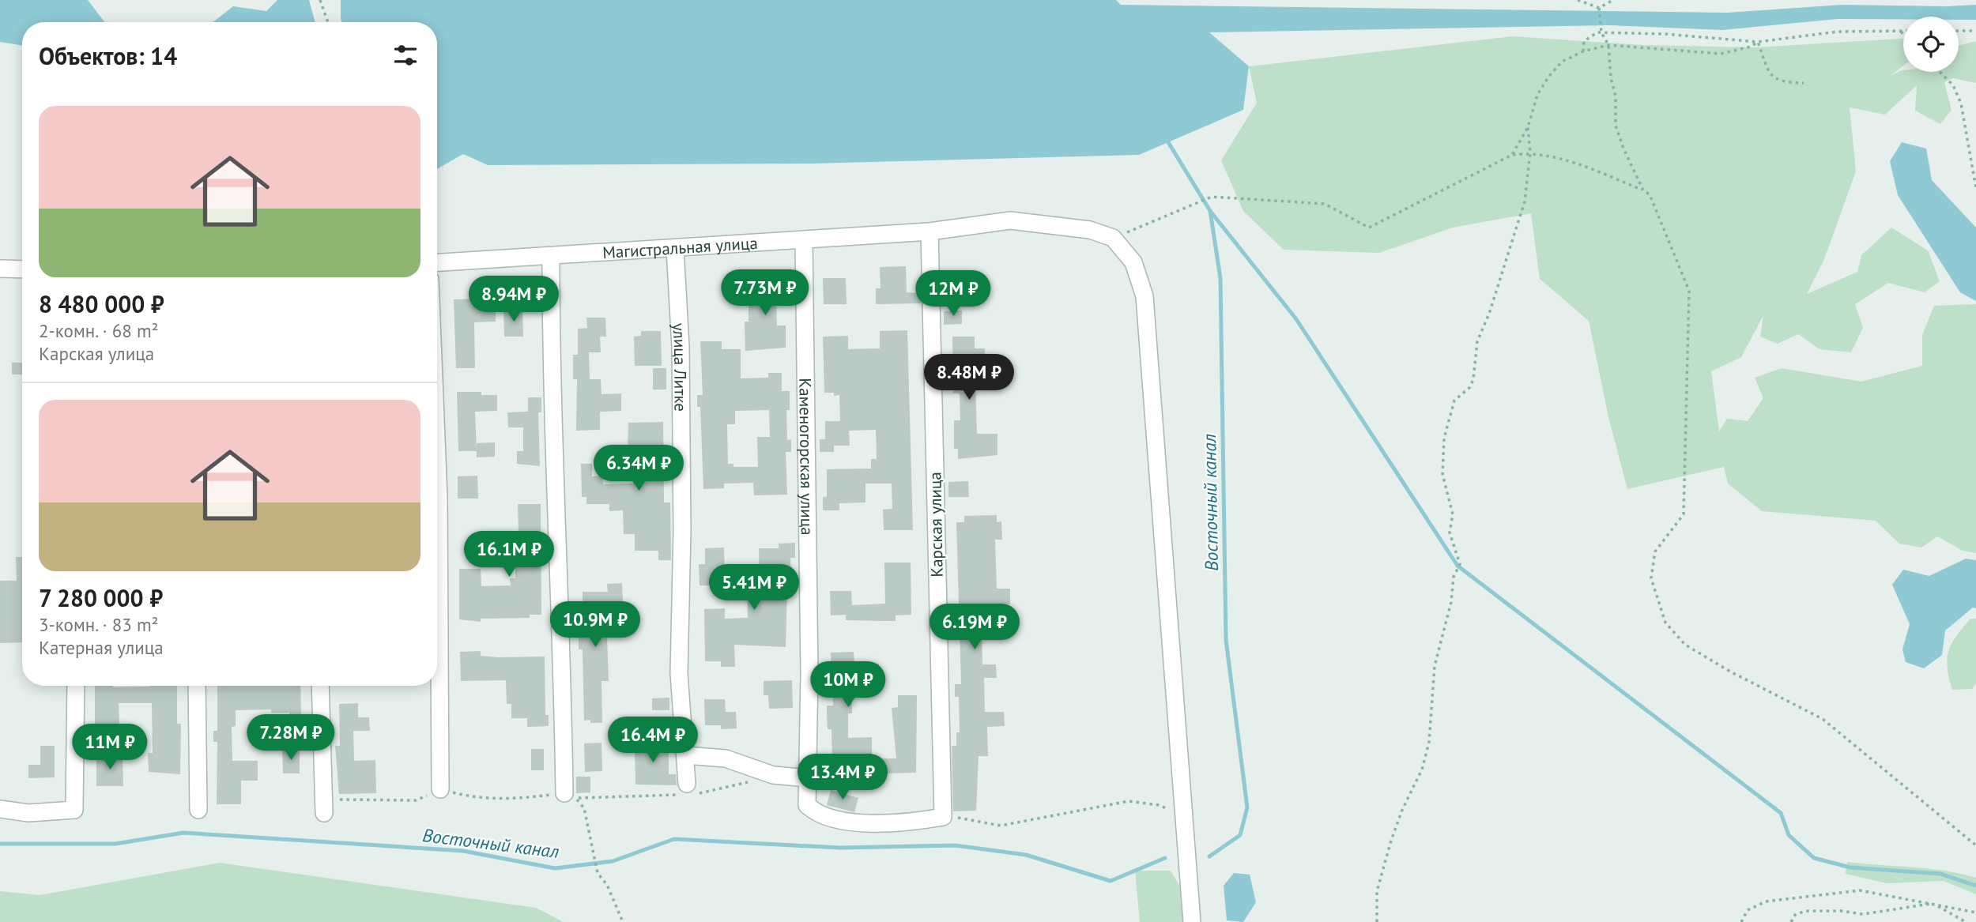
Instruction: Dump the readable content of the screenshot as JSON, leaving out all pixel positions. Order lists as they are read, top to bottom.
{
  "streets": {
    "street": [
      "Магистральная улица",
      "улица Литке",
      "Каменогорская улица",
      "Карская улица"
    ]
  },
  "crossings": [
    ["Магистральная улица", "улица Литке"],
    ["Магистральная улица", "Каменогорская улица"],
    ["Магистральная улица", "Карская улица"],
    ["Каменогорская улица", "Карская улица"]
  ],
  "water": ["Восточный канал"],
  "page": {
    "heading": "Объектов: 14",
    "list": [
      {
        "name": "8 480 000 ₽",
        "note": "2-комн. · 68 m² · Карская улица"
      },
      {
        "name": "7 280 000 ₽",
        "note": "3-комн. · 83 m² · Катерная улица"
      }
    ],
    "price": [
      "7.73M ₽",
      "12M ₽",
      "8.94M ₽",
      "8.48M ₽",
      "6.34M ₽",
      "16.1M ₽",
      "5.41M ₽",
      "10.9M ₽",
      "6.19M ₽",
      "10M ₽",
      "7.28M ₽",
      "16.4M ₽",
      "11M ₽",
      "13.4M ₽"
    ]
  }
}
